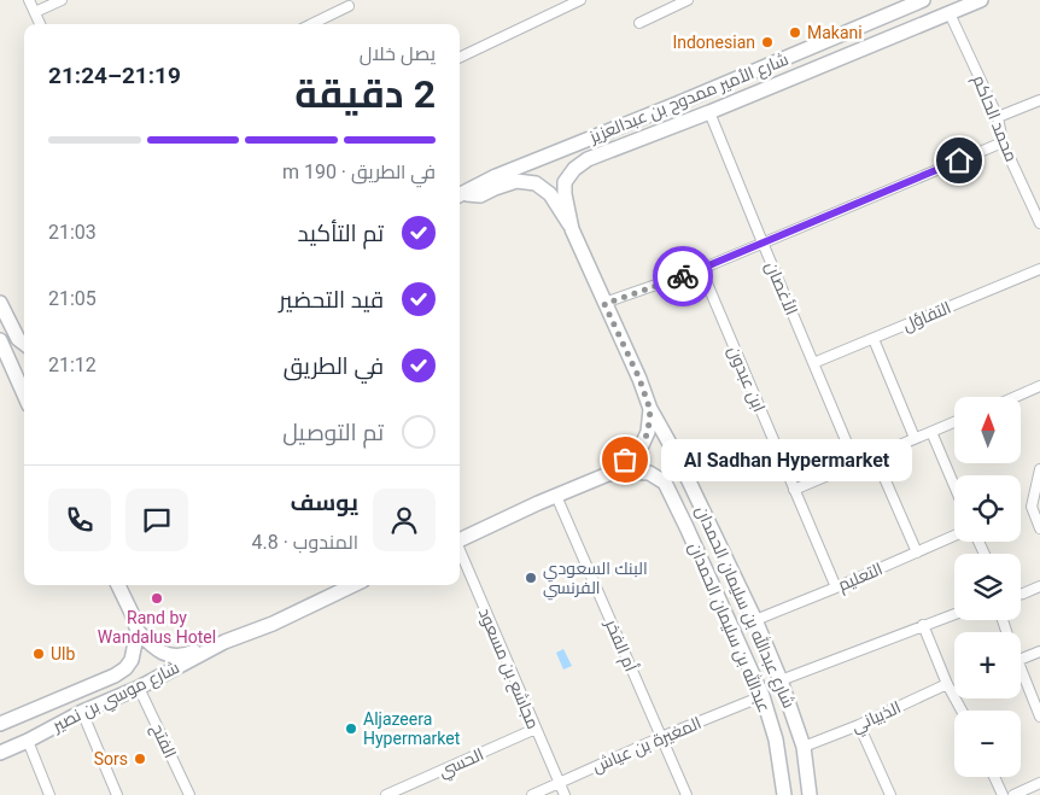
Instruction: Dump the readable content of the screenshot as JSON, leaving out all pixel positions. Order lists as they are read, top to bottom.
{
  "streets": {
    "street": [
      "شارع الأمير ممدوح بن عبدالعزيز",
      "محمد الحاكم",
      "الأغصان",
      "التفاؤل",
      "ابن عبدون",
      "التعليم",
      "شارع عبدالله بن سليمان الحمدان",
      "عبدالله بن سليمان الحمدان",
      "أم الفخر",
      "مجاشع بن مسعود",
      "شارع موسي بن نصير",
      "الذبياني",
      "الفتح",
      "المغيرة بن عياش",
      "الحسي"
    ]
  },
  "crossings": [
    ["شارع الأمير ممدوح بن عبدالعزيز", "محمد الحاكم"],
    ["شارع الأمير ممدوح بن عبدالعزيز", "الأغصان"],
    ["الأغصان", "التفاؤل"],
    ["ابن عبدون", "التعليم"],
    ["التعليم", "شارع عبدالله بن سليمان الحمدان"],
    ["شارع عبدالله بن سليمان الحمدان", "الذبياني"],
    ["عبدالله بن سليمان الحمدان", "المغيرة بن عياش"],
    ["أم الفخر", "المغيرة بن عياش"],
    ["مجاشع بن مسعود", "المغيرة بن عياش"],
    ["مجاشع بن مسعود", "الحسي"],
    ["شارع موسي بن نصير", "الفتح"]
  ],
  "places": [
    "Makani",
    "Indonesian",
    "Al Sadhan Hypermarket",
    "البنك السعودي الفرنسي",
    "Rand by Wandalus Hotel",
    "Ulb",
    "Aljazeera Hypermarket",
    "Sors"
  ],
  "north": "top",
  "page": {
    "heading": ["2 دقيقة", "يصل خلال", "21:19–21:24"],
    "panel": ["يوسف", "المندوب · 4.8"],
    "bar": "في الطريق · 190 m",
    "list": [
      ["تم التأكيد", "21:03"],
      ["قيد التحضير", "21:05"],
      ["في الطريق", "21:12"],
      "تم التوصيل"
    ],
    "map_buttons": ["+", "−"],
    "bubble": "Al Sadhan Hypermarket"
  }
}
